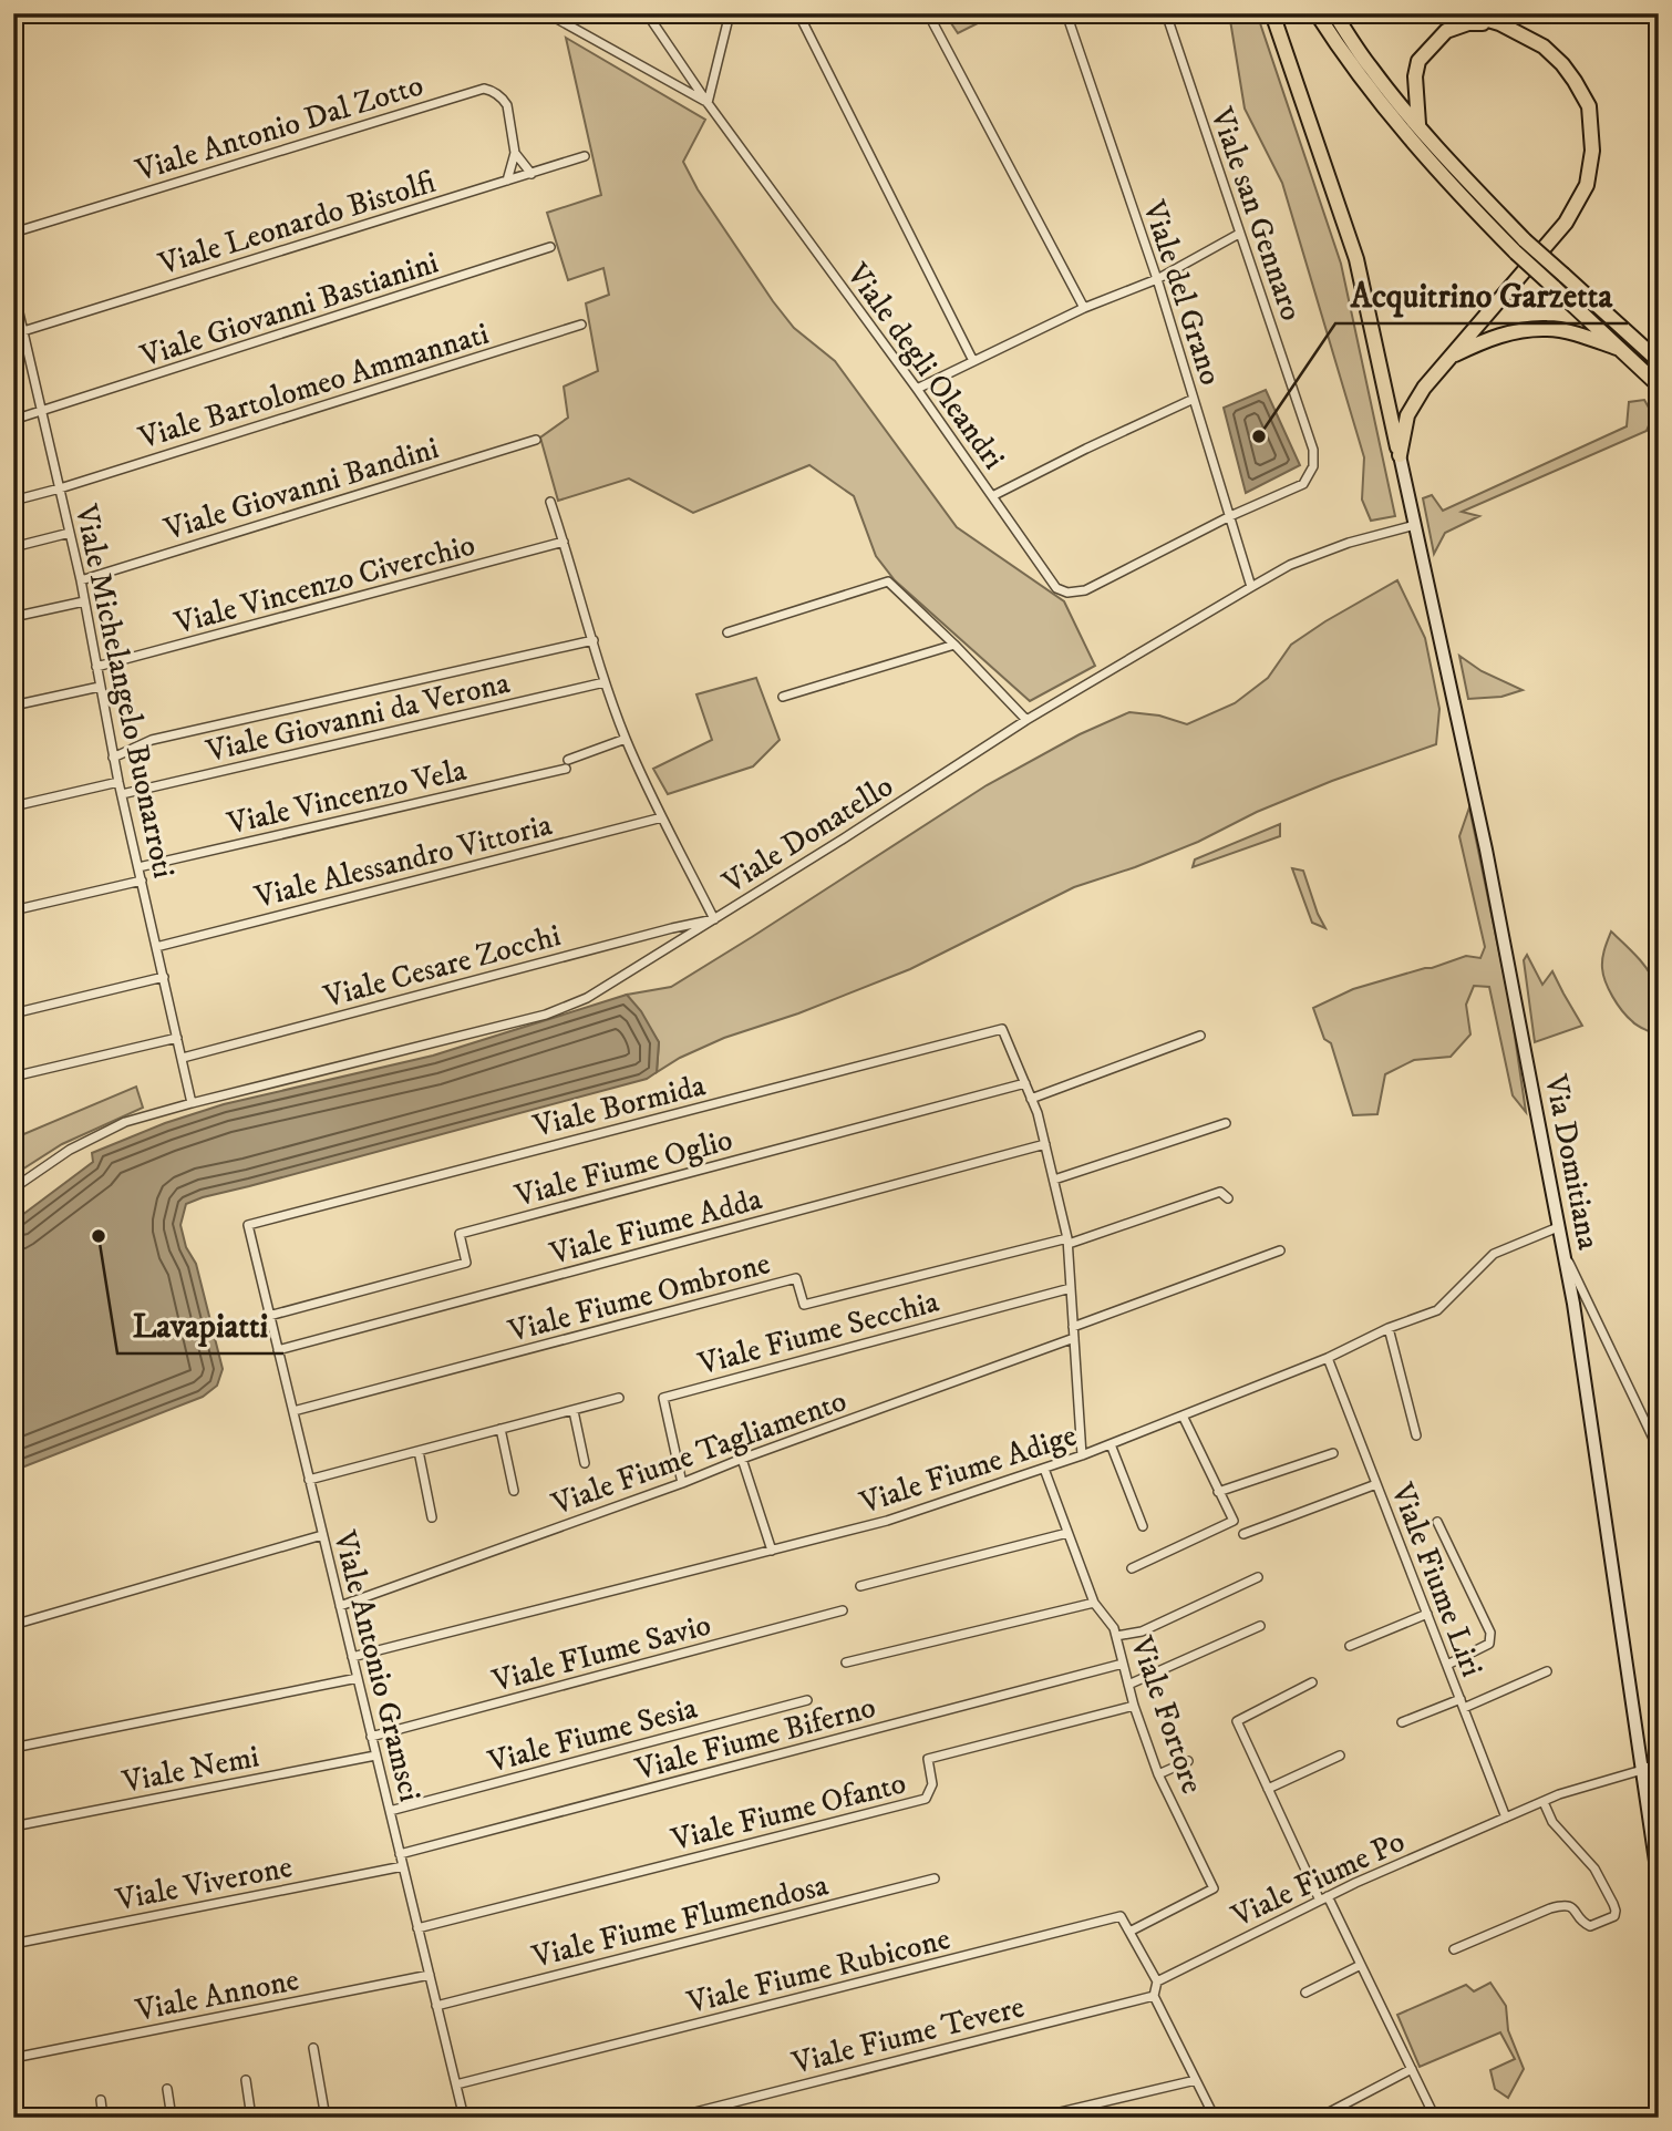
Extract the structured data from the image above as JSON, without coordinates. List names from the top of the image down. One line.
{"streets":{"street":["Viale Antonio Dal Zotto","Viale san Gennaro","Viale Leonardo Bistolfi","Viale del Grano","Viale Giovanni Bastianini","Viale degli Oleandri","Viale Bartolomeo Ammannati","Viale Giovanni Bandini","Viale Vincenzo Civerchio","Viale Michelangelo Buonarroti","Viale Giovanni da Verona","Viale Vincenzo Vela","Viale Donatello","Viale Alessandro Vittoria","Viale Cesare Zocchi","Viale Bormida","Via Domitiana","Viale Fiume Oglio","Viale Fiume Adda","Viale Fiume Ombrone","Viale Fiume Secchia","Viale Fiume Tagliamento","Viale Fiume Adige","Viale Fiume Liri","Viale FIume Savio","Viale Antonio Gramsci","Viale Fortore","Viale Fiume Sesia","Viale Fiume Biferno","Viale Nemi","Viale Fiume Ofanto","Viale Fiume Po","Viale Viverone","Viale Fiume Flumendosa","Viale Fiume Rubicone","Viale Annone","Viale Fiume Tevere"]},"crossings":[["Viale Antonio Dal Zotto","Viale Leonardo Bistolfi"],["Viale san Gennaro","Viale del Grano"],["Viale san Gennaro","Viale degli Oleandri"],["Viale Leonardo Bistolfi","Viale Michelangelo Buonarroti"],["Viale del Grano","Viale degli Oleandri"],["Viale del Grano","Viale Donatello"],["Viale Giovanni Bastianini","Viale Michelangelo Buonarroti"],["Viale Bartolomeo Ammannati","Viale Michelangelo Buonarroti"],["Viale Giovanni Bandini","Viale Michelangelo Buonarroti"],["Viale Vincenzo Civerchio","Viale Michelangelo Buonarroti"],["Viale Michelangelo Buonarroti","Viale Giovanni da Verona"],["Viale Michelangelo Buonarroti","Viale Vincenzo Vela"],["Viale Michelangelo Buonarroti","Viale Donatello"],["Viale Michelangelo Buonarroti","Viale Alessandro Vittoria"],["Viale Michelangelo Buonarroti","Viale Cesare Zocchi"],["Viale Donatello","Viale Cesare Zocchi"],["Viale Donatello","Via Domitiana"],["Viale Bormida","Viale Fiume Oglio"],["Viale Bormida","Viale Antonio Gramsci"],["Via Domitiana","Viale Fiume Adige"],["Via Domitiana","Viale Fiume Po"],["Viale Fiume Oglio","Viale Antonio Gramsci"],["Viale Fiume Adda","Viale Antonio Gramsci"],["Viale Fiume Ombrone","Viale Antonio Gramsci"],["Viale Fiume Secchia","Viale Fiume Tagliamento"],["Viale Fiume Tagliamento","Viale Antonio Gramsci"],["Viale Fiume Adige","Viale Fiume Liri"],["Viale Fiume Adige","Viale Antonio Gramsci"],["Viale Fiume Adige","Viale Fortore"],["Viale Fiume Liri","Viale Fiume Po"],["Viale FIume Savio","Viale Antonio Gramsci"],["Viale Antonio Gramsci","Viale Fiume Sesia"],["Viale Antonio Gramsci","Viale Fiume Biferno"],["Viale Antonio Gramsci","Viale Nemi"],["Viale Antonio Gramsci","Viale Fiume Ofanto"],["Viale Antonio Gramsci","Viale Viverone"],["Viale Antonio Gramsci","Viale Fiume Flumendosa"],["Viale Antonio Gramsci","Viale Fiume Rubicone"],["Viale Antonio Gramsci","Viale Annone"],["Viale Fortore","Viale Fiume Biferno"],["Viale Fortore","Viale Fiume Ofanto"],["Viale Fortore","Viale Fiume Rubicone"]],"places":["Acquitrino Garzetta","Lavapiatti"]}
